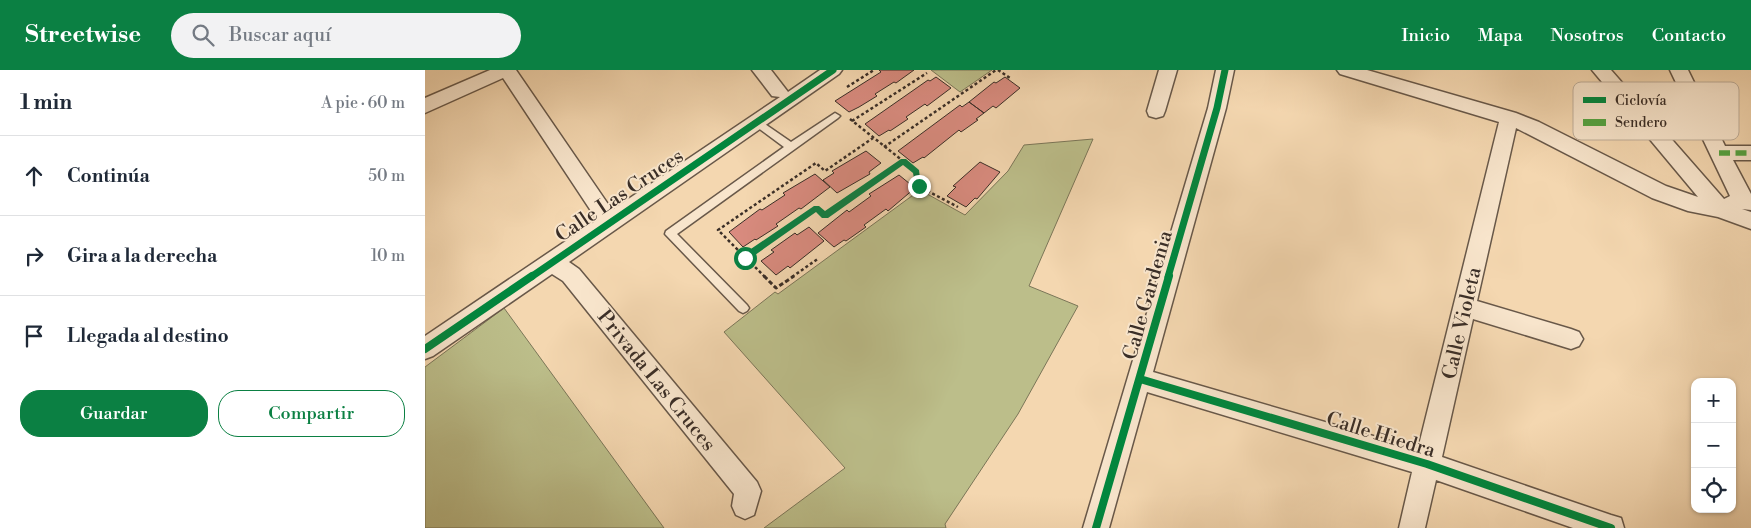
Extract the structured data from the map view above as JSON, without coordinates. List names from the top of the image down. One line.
{"streets":{"street":["Calle Las Cruces","Calle Gardenia","Calle Violeta","Privada Las Cruces","Calle Hiedra"]},"crossings":[["Calle Las Cruces","Privada Las Cruces"],["Calle Gardenia","Calle Hiedra"],["Calle Violeta","Calle Hiedra"]],"legend":["Ciclovía","Sendero"],"page":{"header":"Streetwise","search":"Buscar aquí","nav":["Inicio","Mapa","Nosotros","Contacto"],"heading":["1 min","A pie · 60 m"],"list":[["Continúa","50 m"],["Gira a la derecha","10 m"],"Llegada al destino"],"buttons":["Guardar","Compartir"],"map_buttons":["+","−"]}}
